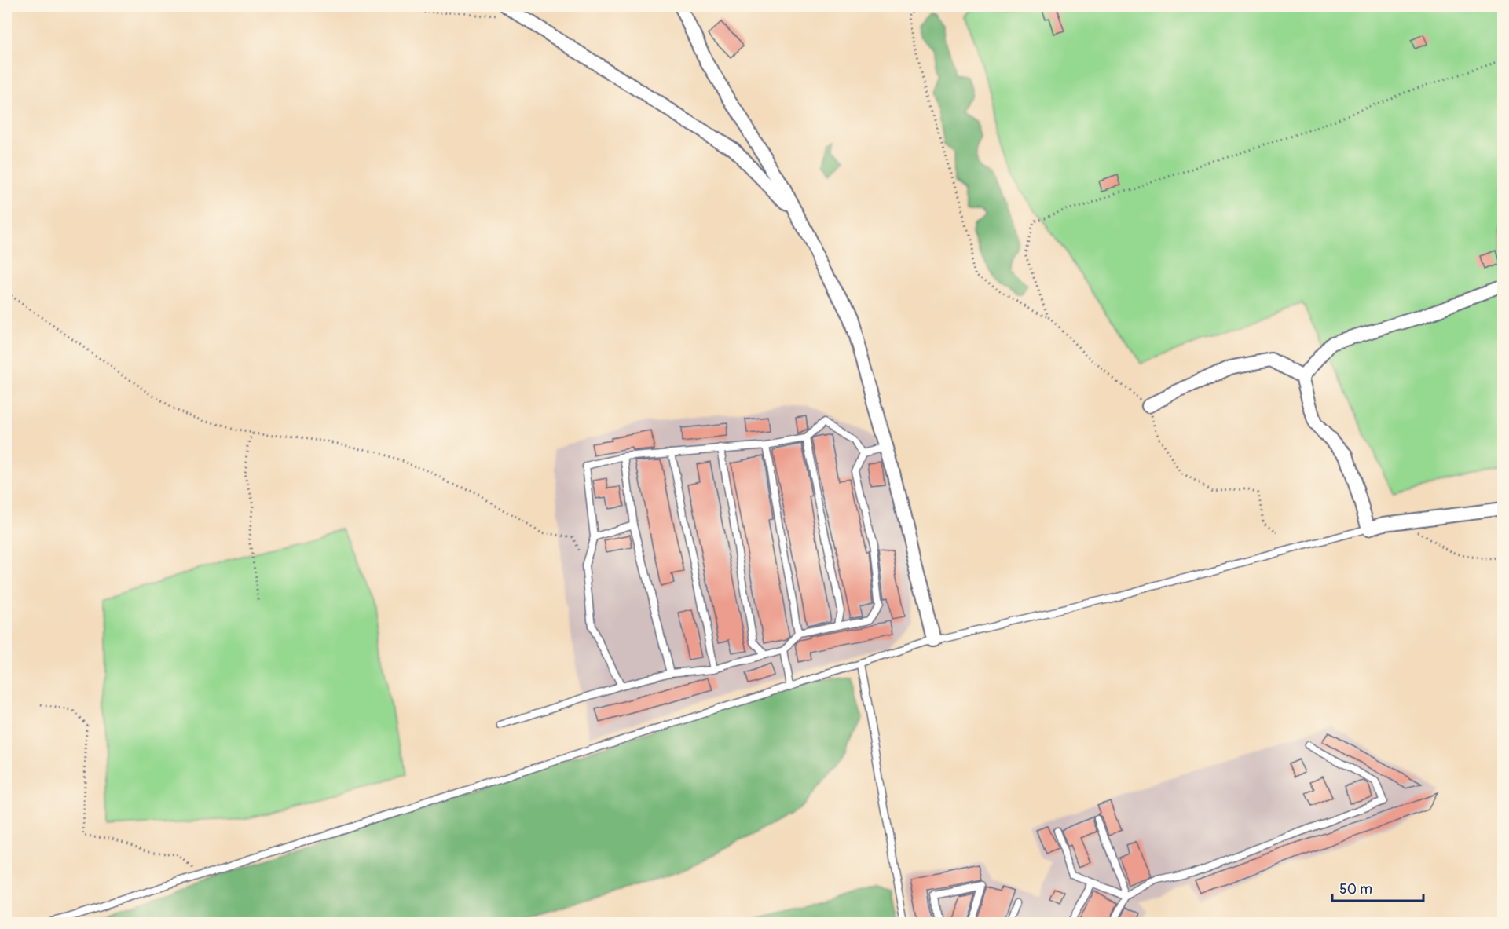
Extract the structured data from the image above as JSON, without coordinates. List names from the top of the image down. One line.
{"scale_bar":"50 m"}
